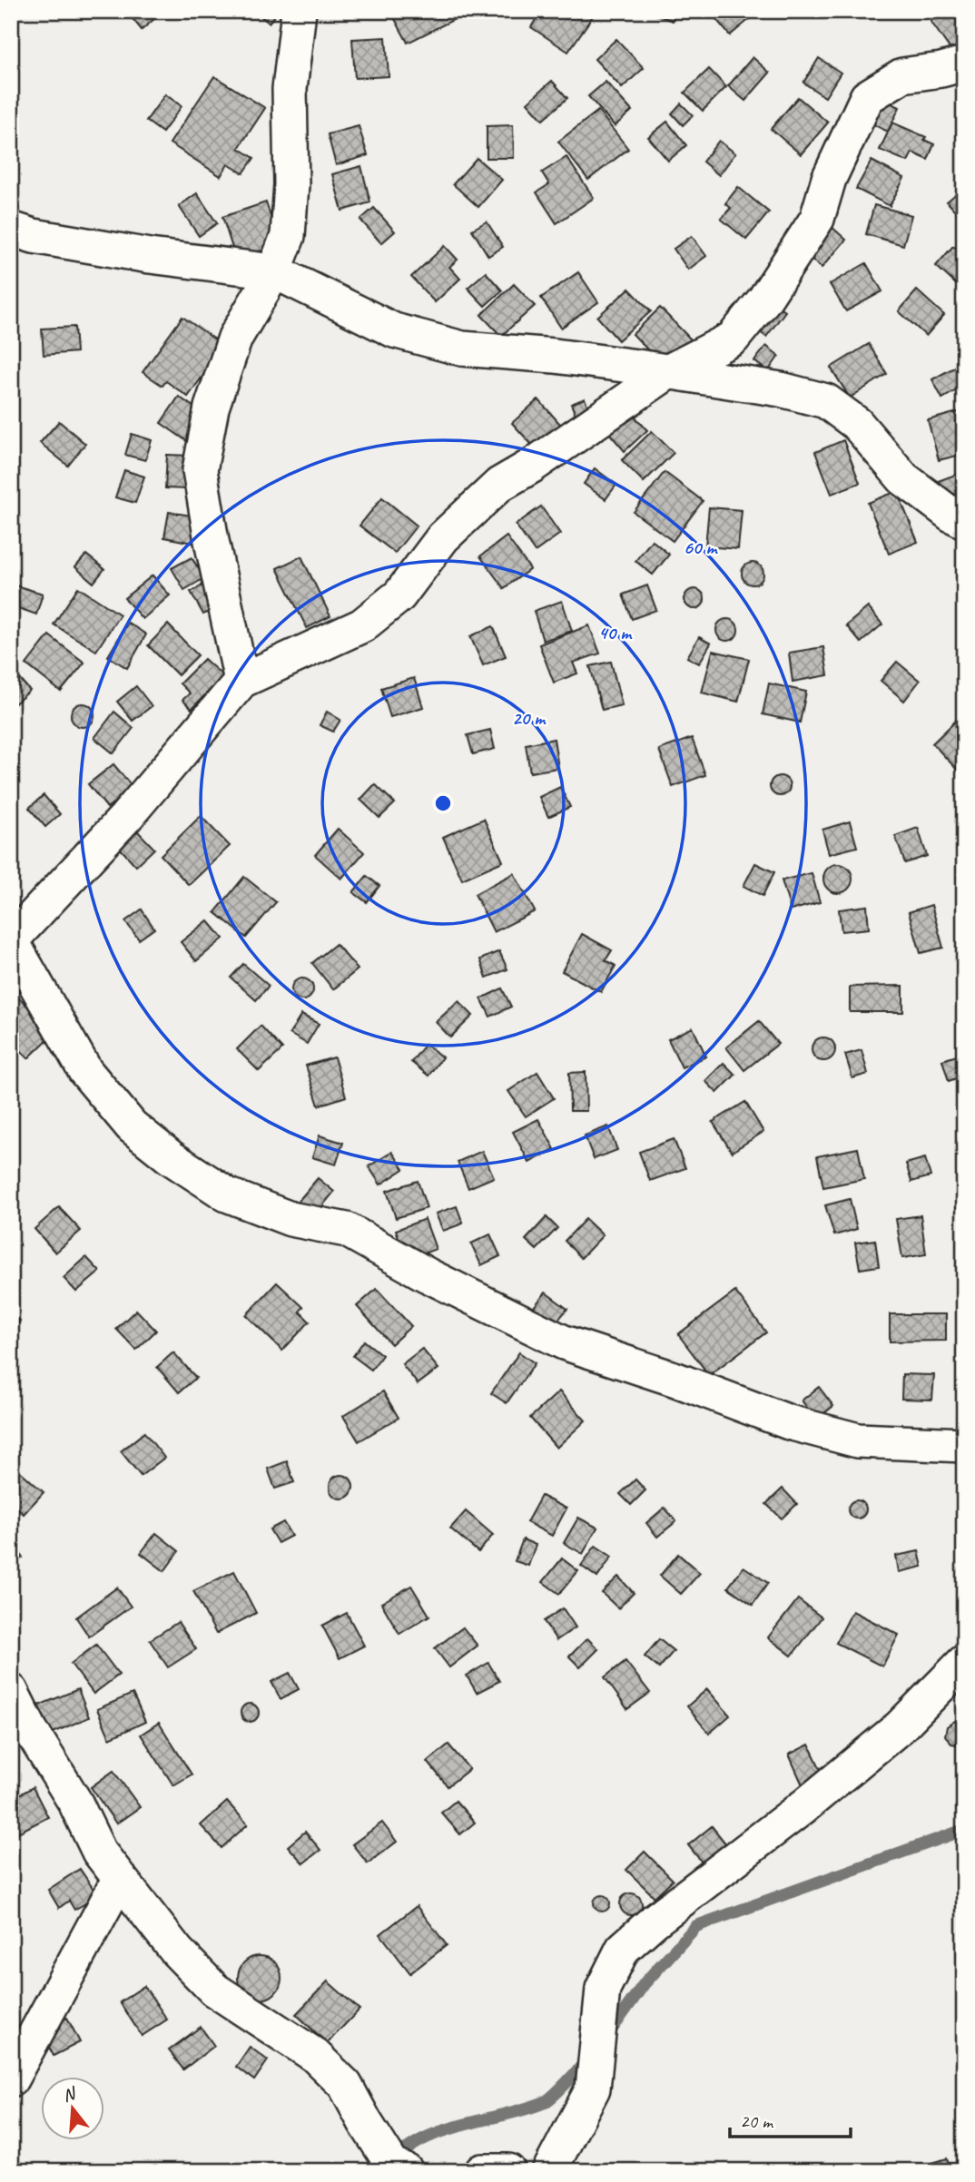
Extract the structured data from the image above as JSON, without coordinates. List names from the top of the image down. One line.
{"scale_bar":"20 m","north":"top","rings":["60 m","40 m","20 m"]}
